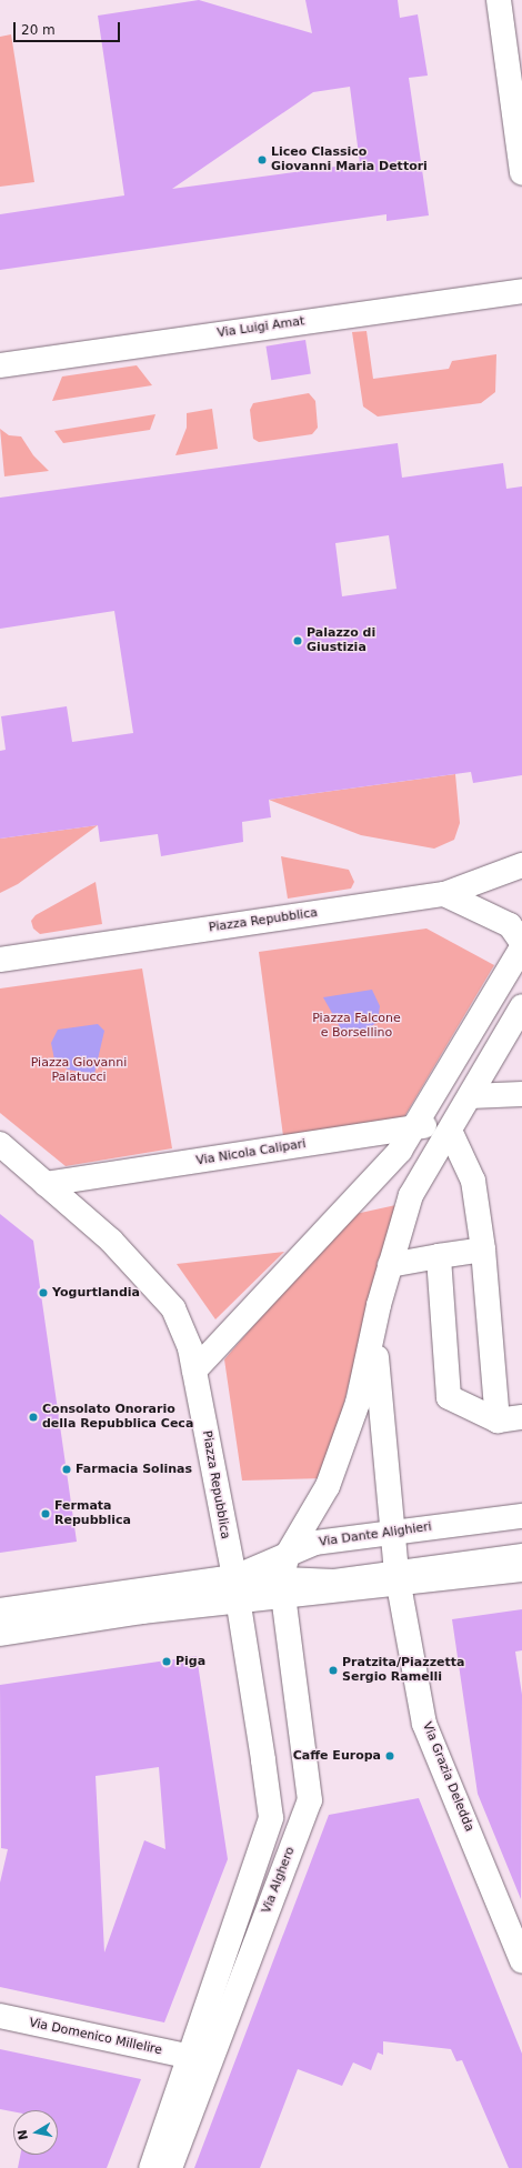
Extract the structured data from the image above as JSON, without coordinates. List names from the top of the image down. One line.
{"streets":{"street":["Via Luigi Amat","Piazza Repubblica","Via Nicola Calipari","Via Dante Alighieri","Via Grazia Deledda","Via Alghero","Via Domenico Millelire"]},"crossings":[["Piazza Repubblica","Via Nicola Calipari"],["Piazza Repubblica","Via Dante Alighieri"],["Piazza Repubblica","Via Alghero"],["Via Dante Alighieri","Via Grazia Deledda"],["Via Dante Alighieri","Via Alghero"],["Via Alghero","Via Domenico Millelire"]],"parks":["Piazza Falcone e Borsellino","Piazza Giovanni Palatucci"],"places":["Liceo Classico Giovanni Maria Dettori","Palazzo di Giustizia","Yogurtlandia","Consolato Onorario della Repubblica Ceca","Farmacia Solinas","Fermata Repubblica","Piga","Pratzita/Piazzetta Sergio Ramelli","Caffe Europa"],"scale_bar":"20 m","north":"left"}
